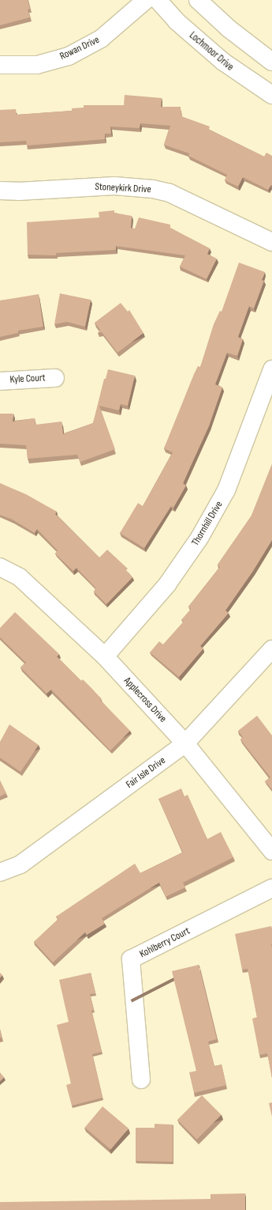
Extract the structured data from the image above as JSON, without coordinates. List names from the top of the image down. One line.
{"streets":{"street":["Rowan Drive","Lochmoor Drive","Stoneykirk Drive","Kyle Court","Thornhill Drive","Applecross Drive","Fair Isle Drive","Kohlberry Court"]},"crossings":[["Thornhill Drive","Applecross Drive"],["Applecross Drive","Fair Isle Drive"]]}
